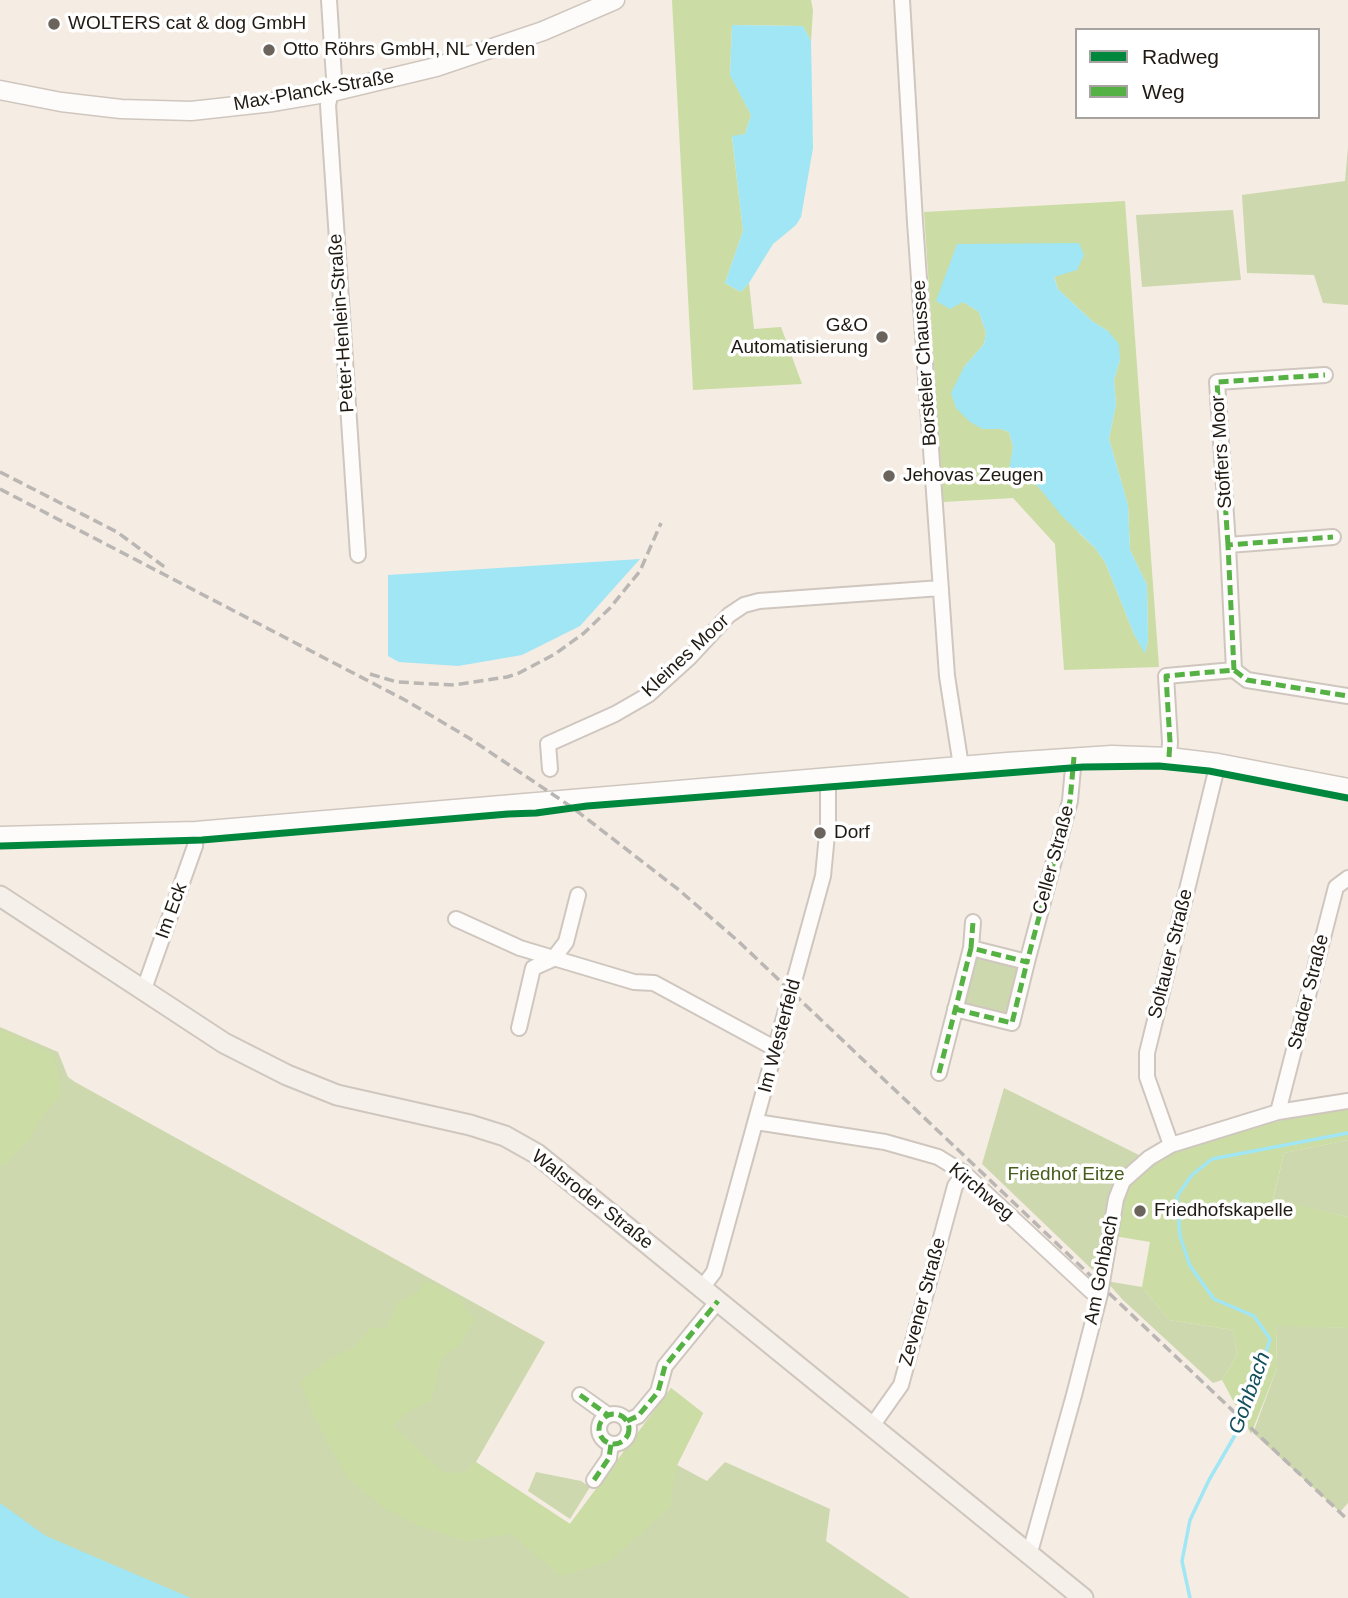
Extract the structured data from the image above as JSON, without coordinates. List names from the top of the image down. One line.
{"streets":{"main road":["Walsroder Straße"],"street":["Max-Planck-Straße","Peter-Henlein-Straße","Borsteler Chaussee","Stoffers Moor","Kleines Moor","Celler Straße","Im Eck","Soltauer Straße","Stader Straße","Im Westerfeld","Kirchweg","Am Gohbach","Zevener Straße"]},"crossings":[["Max-Planck-Straße","Peter-Henlein-Straße"],["Borsteler Chaussee","Kleines Moor"],["Im Eck","Walsroder Straße"],["Soltauer Straße","Am Gohbach"],["Stader Straße","Am Gohbach"],["Im Westerfeld","Kirchweg"],["Im Westerfeld","Walsroder Straße"],["Kirchweg","Am Gohbach"],["Kirchweg","Zevener Straße"],["Walsroder Straße","Am Gohbach"],["Walsroder Straße","Zevener Straße"]],"water":["Gohbach"],"parks":["Friedhof Eitze"],"places":["WOLTERS cat & dog GmbH","Otto Röhrs GmbH, NL Verden","G&O Automatisierung","Jehovas Zeugen","Dorf","Friedhofskapelle"],"legend":["Radweg","Weg"]}
